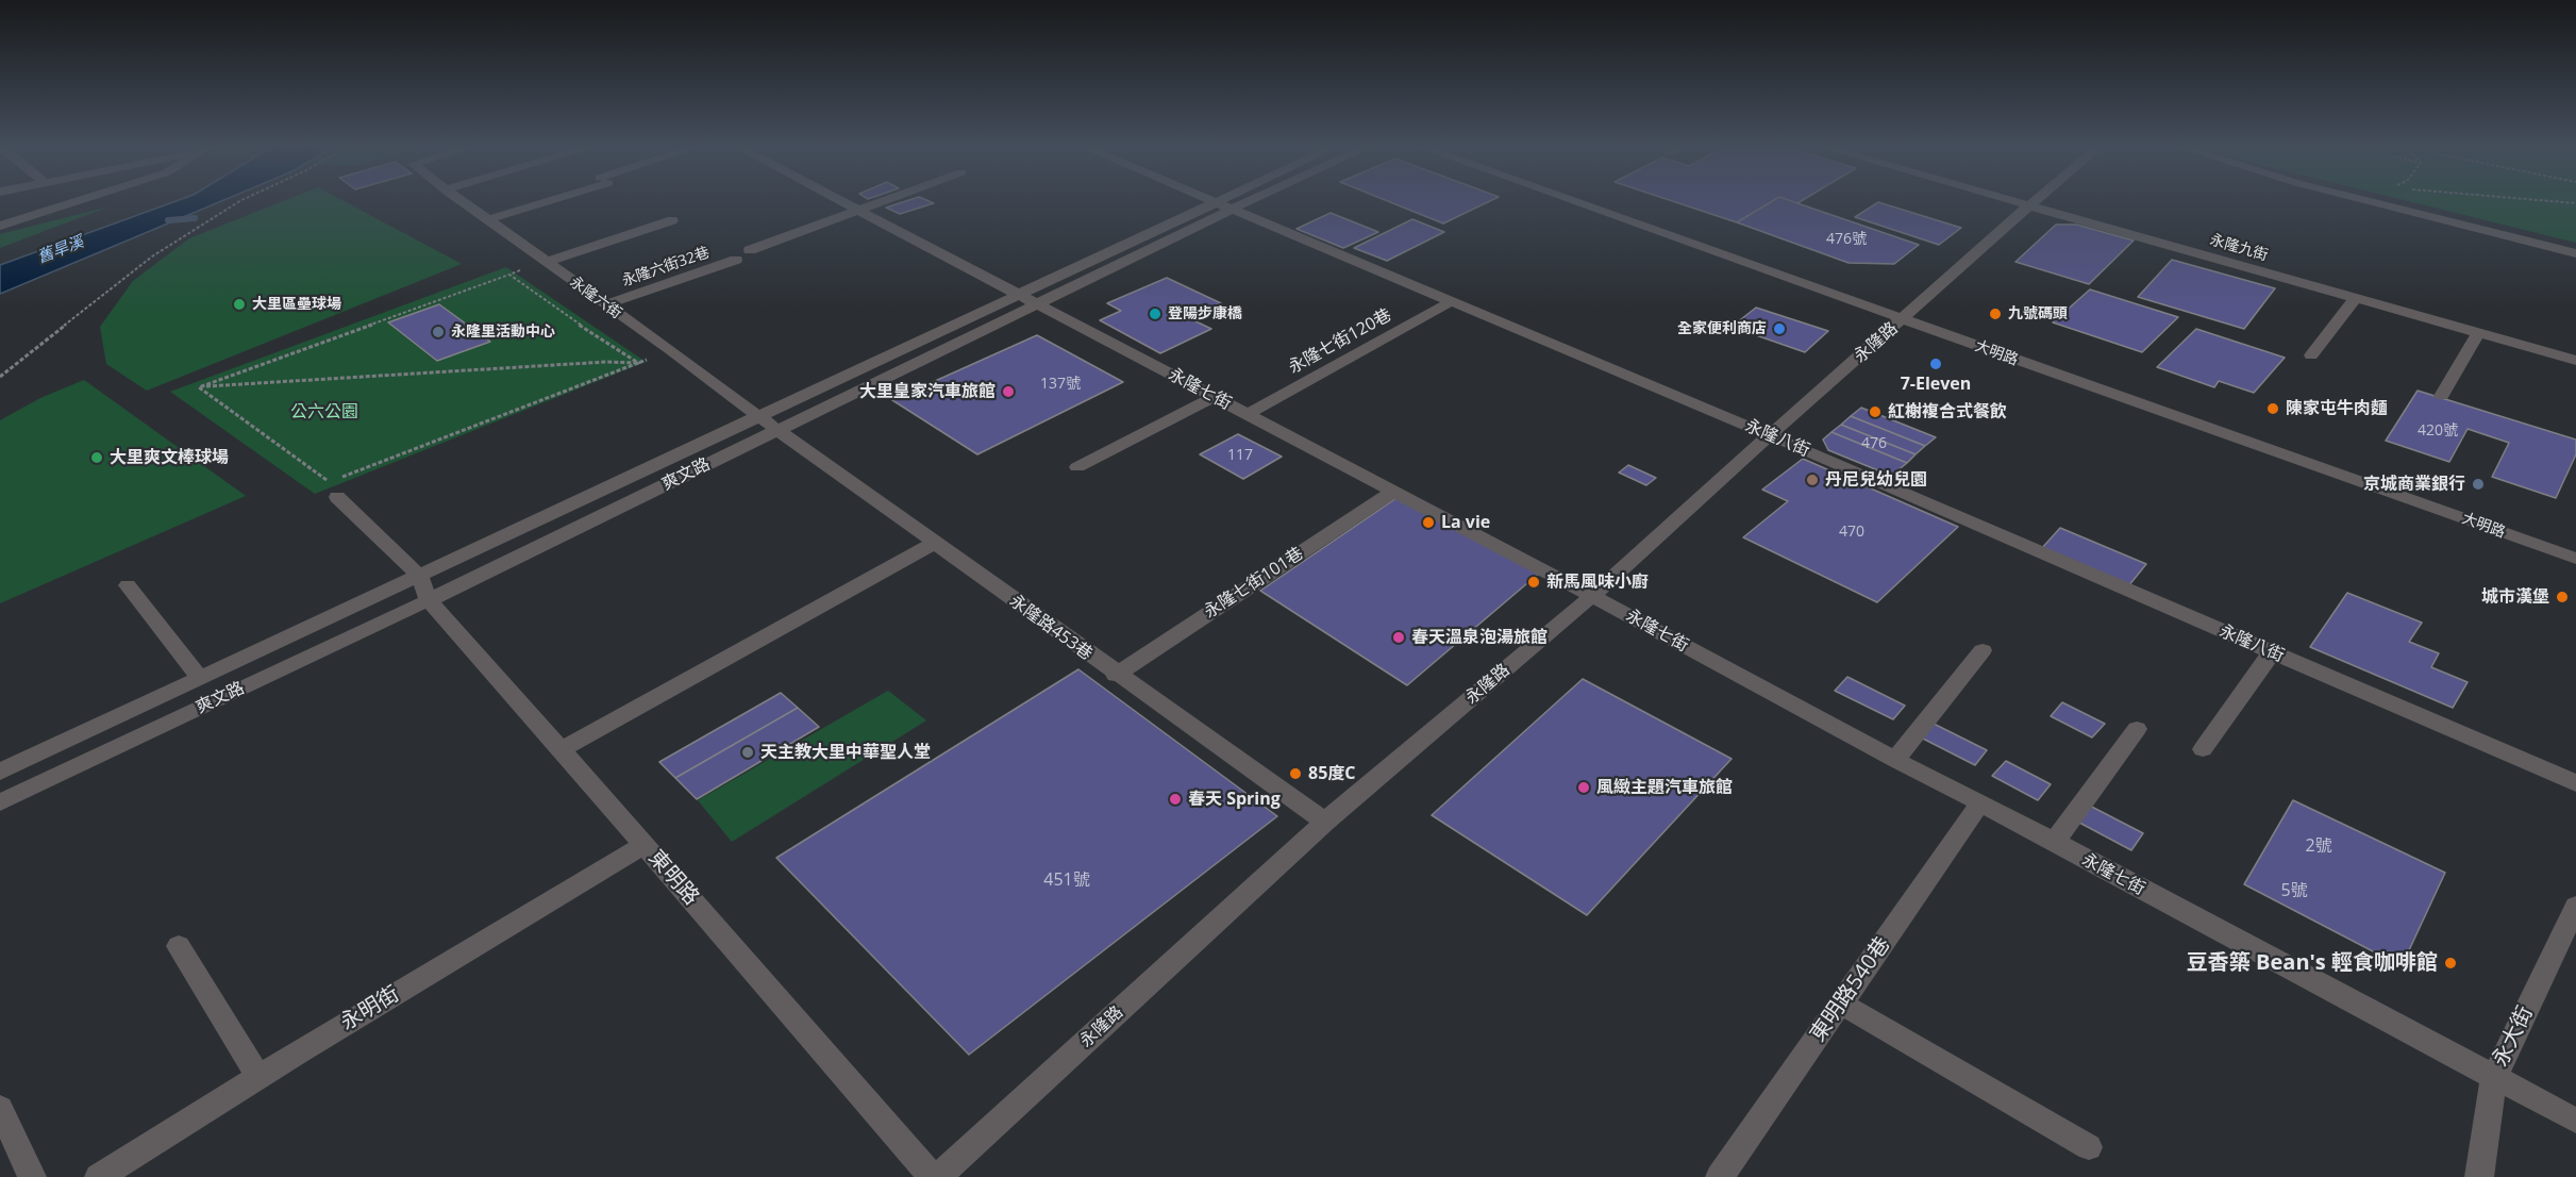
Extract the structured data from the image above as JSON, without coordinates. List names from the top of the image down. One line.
{"streets":{"street":["永隆九街","永隆六街32巷","永隆六街","永隆七街120巷","永隆路","大明路","永隆七街","永隆八街","爽文路","永隆七街101巷","永隆路453巷","東明路","東明路540巷","永明街","永大街"]},"crossings":[["永隆九街","永隆路"],["永隆六街32巷","永隆六街"],["永隆六街","爽文路"],["永隆六街","永隆路453巷"],["永隆七街120巷","永隆七街"],["永隆七街120巷","永隆八街"],["永隆路","大明路"],["永隆路","永隆七街"],["永隆路","永隆八街"],["永隆路","永隆路453巷"],["永隆七街","爽文路"],["永隆七街","永隆七街101巷"],["永隆七街","東明路540巷"],["永隆七街","永大街"],["永隆八街","爽文路"],["爽文路","永隆路453巷"],["爽文路","東明路"],["永隆七街101巷","永隆路453巷"],["東明路","永明街"]],"water":["舊旱溪"],"parks":["公六公園"],"places":["大里區壘球場","登陽步康橋","九號碼頭","全家便利商店","永隆里活動中心","7-Eleven","大里皇家汽車旅館","陳家屯牛肉麵","紅榭複合式餐飲","大里爽文棒球場","丹尼兒幼兒園","京城商業銀行","La vie","新馬風味小廚","城市漢堡","春天溫泉泡湯旅館","天主教大里中華聖人堂","85度C","風緻主題汽車旅館","春天 Spring","豆香築 Bean's 輕食咖啡館"],"house_numbers":["476號","137號","420號","476","117","470","2號","451號","5號"]}
